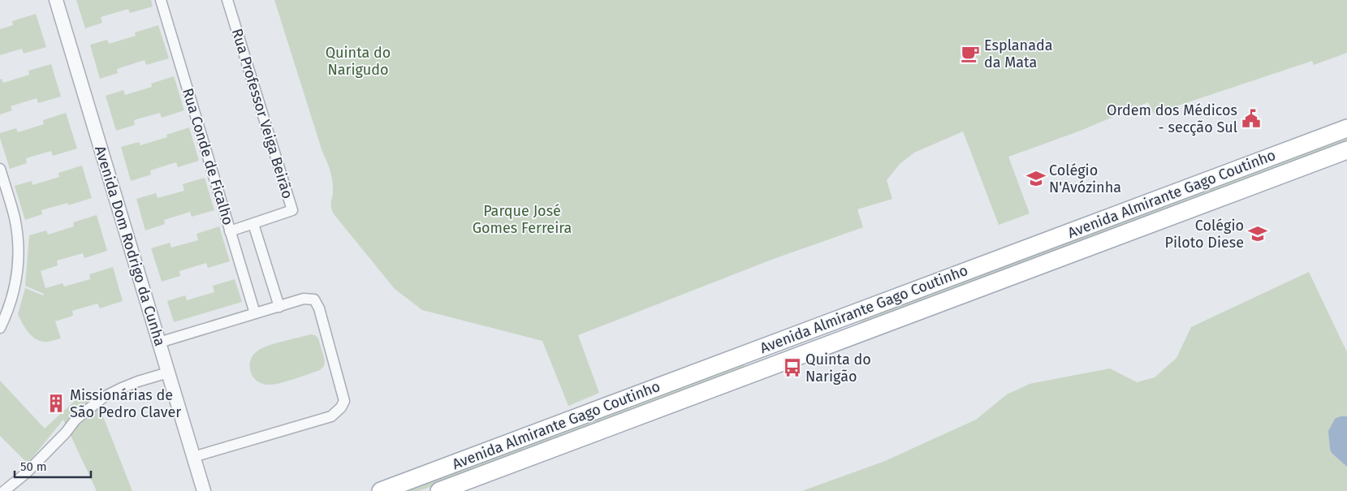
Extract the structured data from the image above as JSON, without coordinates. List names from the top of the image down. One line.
{"streets":{"main road":["Avenida Almirante Gago Coutinho"],"street":["Rua Professor Veiga Beirão","Rua Conde de Ficalho","Avenida Dom Rodrigo da Cunha"]},"crossings":[["Rua Professor Veiga Beirão","Rua Conde de Ficalho"]],"parks":["Quinta do Narigudo","Parque José Gomes Ferreira"],"places":{"cafe":["Esplanada da Mata"],"public building":["Ordem dos Médicos - secção Sul"],"school or university":["Colégio N'Avózinha","Colégio Piloto Diese"],"bus stop":["Quinta do Narigão"],"building":["Missionárias de São Pedro Claver"]},"scale_bar":"50 m"}
